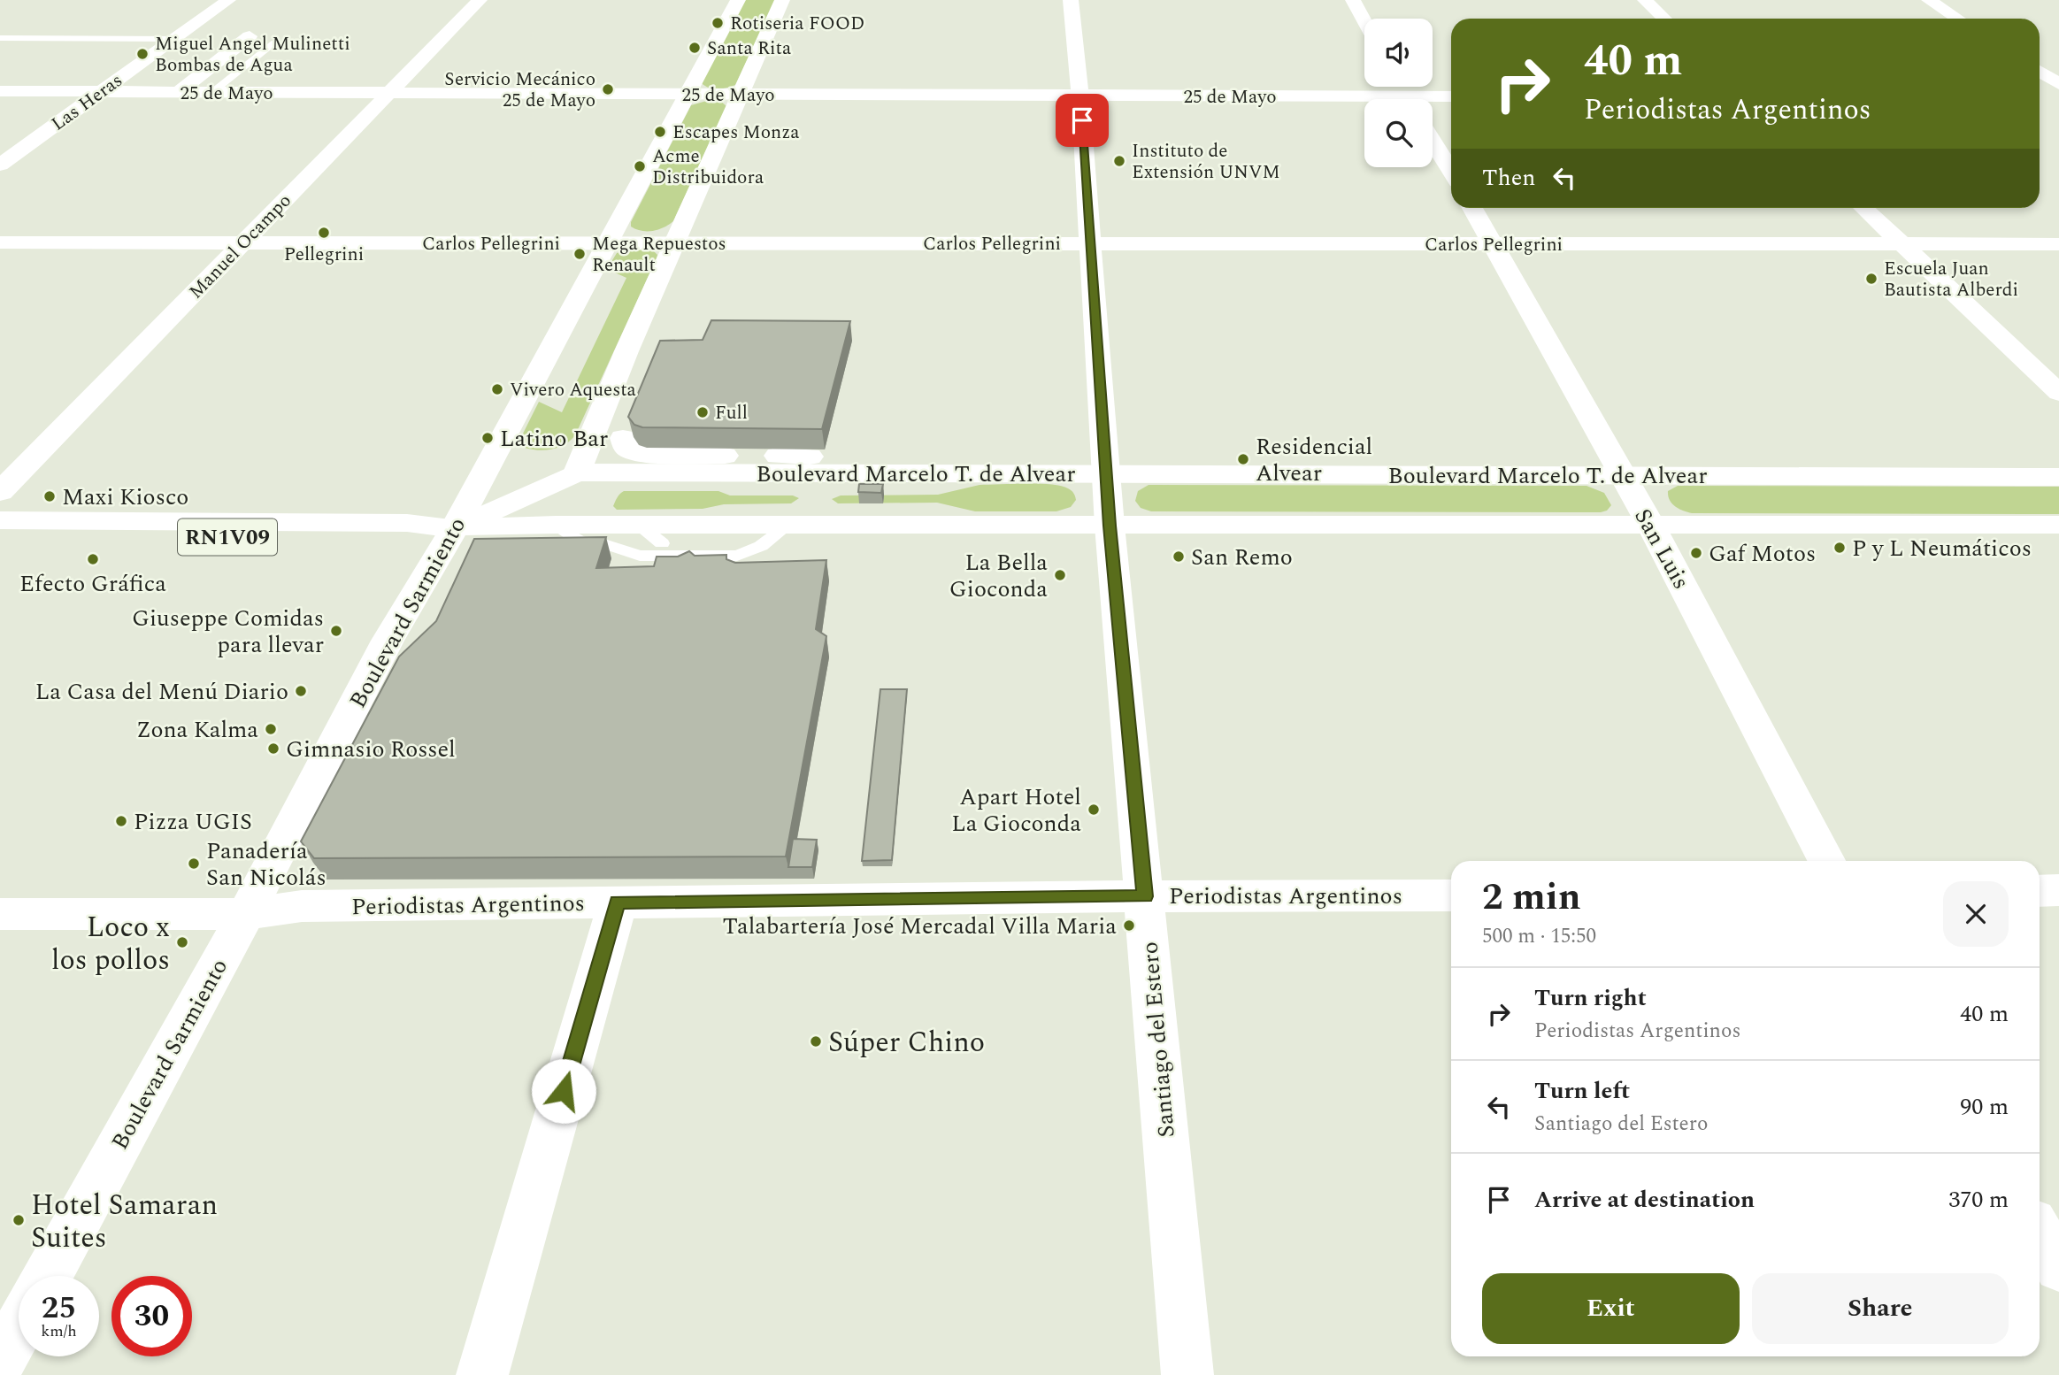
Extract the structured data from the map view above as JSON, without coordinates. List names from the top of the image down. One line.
{"streets":{"street":["25 de Mayo","Las Heras","Carlos Pellegrini","Manuel Ocampo","Boulevard Marcelo T. de Alvear","RN1V09","San Luis","Boulevard Sarmiento","Periodistas Argentinos","Santiago del Estero"]},"crossings":[["25 de Mayo","Las Heras"],["25 de Mayo","Manuel Ocampo"],["25 de Mayo","Boulevard Sarmiento"],["25 de Mayo","Santiago del Estero"],["Carlos Pellegrini","Manuel Ocampo"],["Carlos Pellegrini","San Luis"],["Carlos Pellegrini","Boulevard Sarmiento"],["Carlos Pellegrini","Santiago del Estero"],["Boulevard Marcelo T. de Alvear","San Luis"],["Boulevard Marcelo T. de Alvear","Boulevard Sarmiento"],["Boulevard Marcelo T. de Alvear","Santiago del Estero"],["Boulevard Sarmiento","Periodistas Argentinos"],["Periodistas Argentinos","Santiago del Estero"]],"places":["Rotiseria FOOD","Santa Rita","Miguel Angel Mulinetti Bombas de Agua","Servicio Mecánico 25 de Mayo","Escapes Monza","Instituto de Extensión UNVM","Acme Distribuidora","Pellegrini","Mega Repuestos Renault","Escuela Juan Bautista Alberdi","Vivero Aquesta","Full","Latino Bar","Residencial Alvear","Maxi Kiosco","P y L Neumáticos","Gaf Motos","San Remo","Efecto Gráfica","La Bella Gioconda","Giuseppe Comidas para llevar","La Casa del Menú Diario","Zona Kalma","Gimnasio Rossel","Apart Hotel La Gioconda","Pizza UGIS","Panadería San Nicolás","Talabartería José Mercadal Villa Maria","Loco x los pollos","Súper Chino","Hotel Samaran Suites"],"page":{"turn":["40 m","Periodistas Argentinos"],"then":"Then","heading":["2 min","500 m · 15:50"],"list":[{"name":"Turn right","note":"Periodistas Argentinos","value":"40 m"},{"name":"Turn left","note":"Santiago del Estero","value":"90 m"},{"name":"Arrive at destination","value":"370 m"}],"buttons":["Exit","Share"],"speed":"25 km/h","limit":"30"}}
